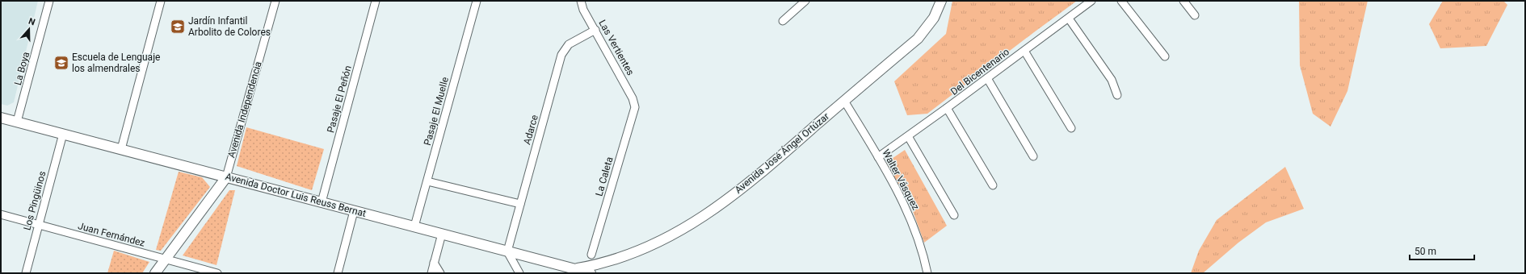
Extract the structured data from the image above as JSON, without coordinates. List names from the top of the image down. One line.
{"streets":{"street":["Las Vertientes","La Boya","Del Bicentenario","Pasaje El Peñón","Avenida Independencia","Pasaje El Muelle","Adarce","Avenida José Ángel Ortúzar","La Caleta","Walter Vásquez","Avenida Doctor Luis Reuss Bernat","Los Pingüinos","Juan Fernández"]},"crossings":[["Las Vertientes","Adarce"],["Las Vertientes","La Caleta"],["La Boya","Avenida Doctor Luis Reuss Bernat"],["Del Bicentenario","Walter Vásquez"],["Pasaje El Peñón","Avenida Doctor Luis Reuss Bernat"],["Avenida Independencia","Avenida Doctor Luis Reuss Bernat"],["Avenida Independencia","Juan Fernández"],["Pasaje El Muelle","Avenida Doctor Luis Reuss Bernat"],["Adarce","Avenida Doctor Luis Reuss Bernat"],["Avenida José Ángel Ortúzar","Walter Vásquez"],["Avenida José Ángel Ortúzar","Avenida Doctor Luis Reuss Bernat"],["Avenida Doctor Luis Reuss Bernat","Los Pingüinos"],["Los Pingüinos","Juan Fernández"]],"places":{"school or university":["Jardín Infantil Arbolito de Colores","Escuela de Lenguaje los almendrales"]},"scale_bar":"50 m","north":"top"}
